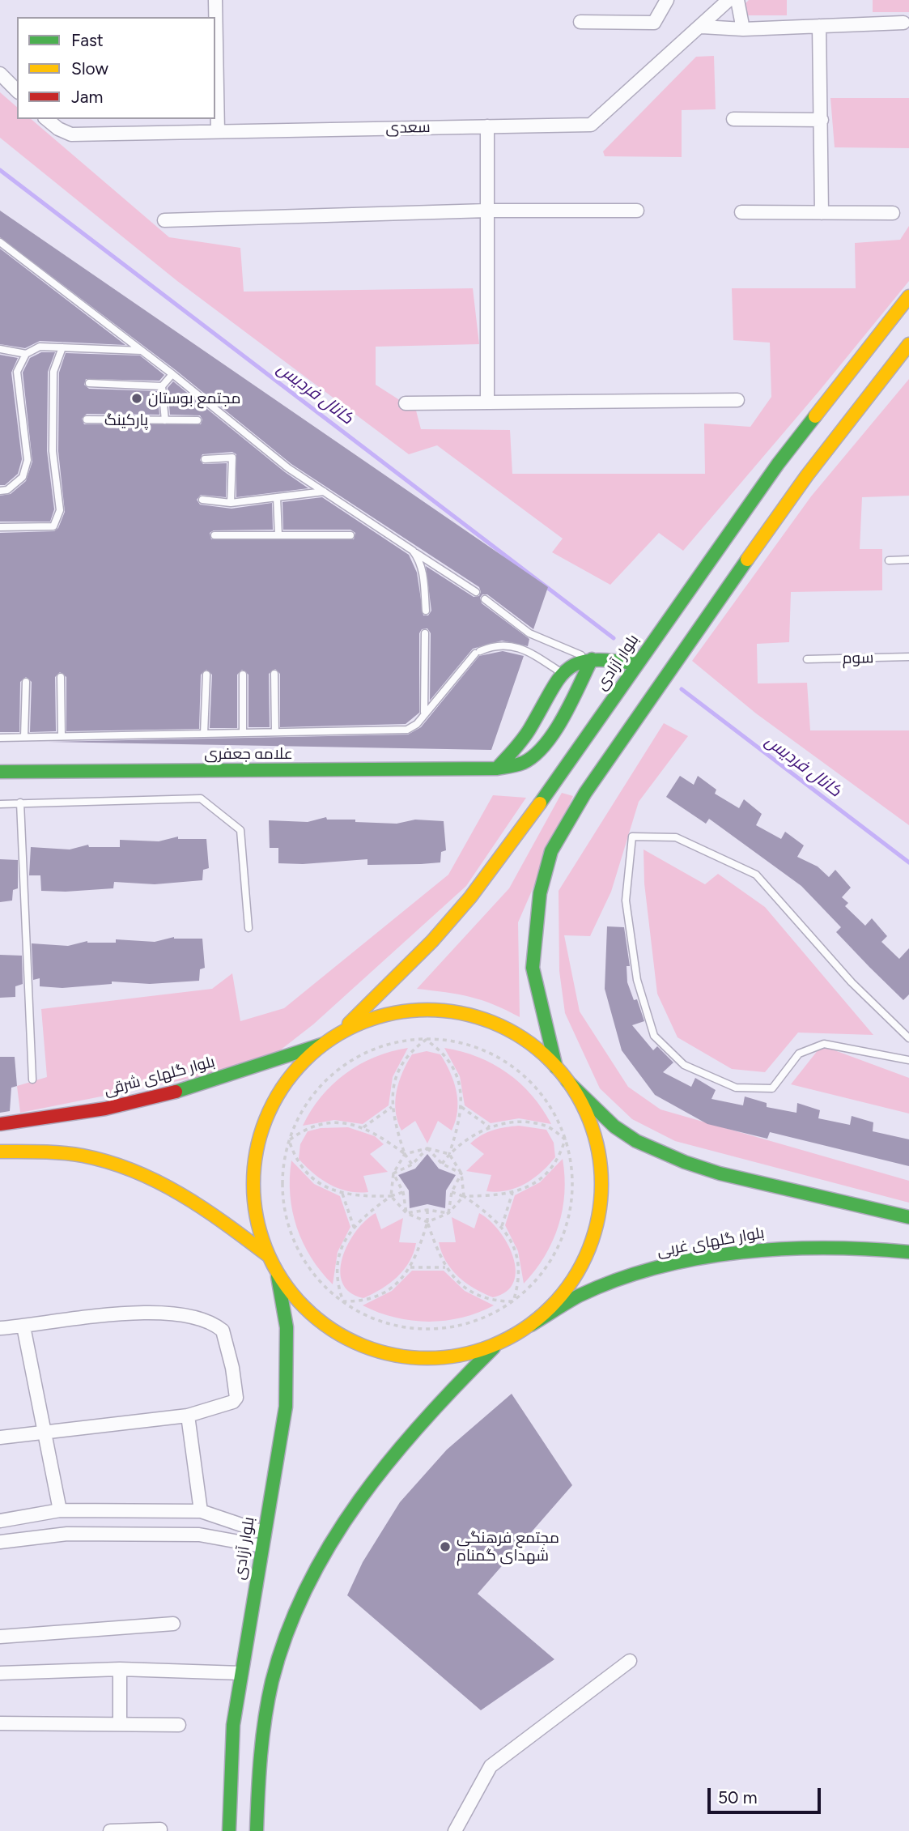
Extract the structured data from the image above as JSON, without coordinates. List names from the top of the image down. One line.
{"streets":{"main road":["بلوار آزادی","علامه جعفری","بلوار گلهای شرقی","بلوار گلهای غربی"],"street":["سعدی"],"lane":["پارکینگ","سوم"]},"water":["کانال فردیس"],"places":["مجتمع بوستان","مجتمع فرهنگی شهدای گمنام"],"legend":["Fast","Slow","Jam"],"scale_bar":"50 m"}
